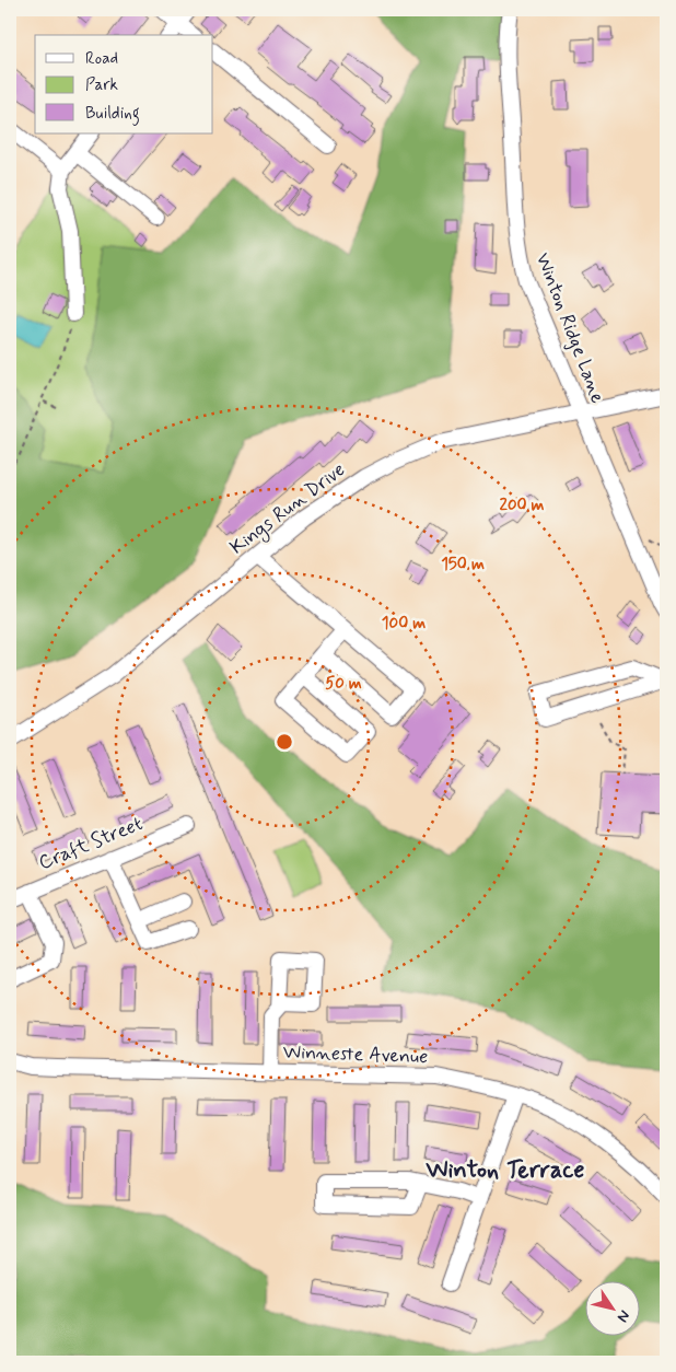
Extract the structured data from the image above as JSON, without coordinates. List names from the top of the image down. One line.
{"streets":{"street":["Winton Ridge Lane","Kings Run Drive","Craft Street","Winneste Avenue"]},"crossings":[["Winton Ridge Lane","Kings Run Drive"]],"districts":["Winton Terrace"],"legend":["Road","Park","Building"],"north":"bottom right","rings":["200 m","150 m","100 m","50 m"]}
